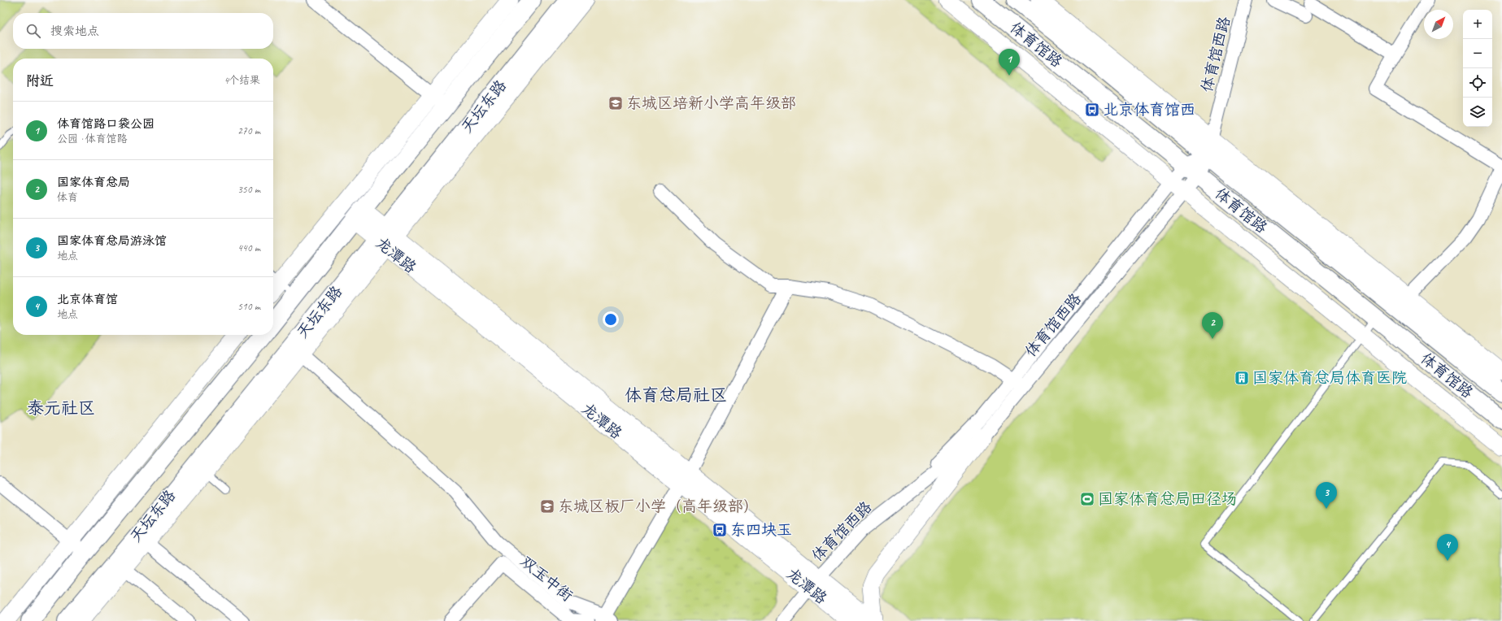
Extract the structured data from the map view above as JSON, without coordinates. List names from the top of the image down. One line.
{"streets":{"main road":["体育馆路","天坛东路"],"street":["体育馆西路","龙潭路","双玉中街"]},"crossings":[["体育馆路","体育馆西路"],["体育馆西路","龙潭路"],["天坛东路","龙潭路"]],"districts":["体育总局社区","泰元社区"],"places":{"school or university":["东城区培新小学高年级部","东城区板厂小学（高年级部）"],"bus stop":["北京体育馆西","东四块玉"],"building":["国家体育总局体育医院"],"sports":["国家体育总局田径场"]},"north":"top right","page":{"map_buttons":["+","−"],"search":"搜索地点","pins":["1","2","3","4"],"heading":["附近","4个结果"],"list":[{"mark":"1","name":"体育馆路口袋公园","note":"公园 · 体育馆路","value":"270 m"},{"mark":"2","name":"国家体育总局","note":"体育","value":"350 m"},{"mark":"3","name":"国家体育总局游泳馆","note":"地点","value":"440 m"},{"mark":"4","name":"北京体育馆","note":"地点","value":"510 m"}]}}
